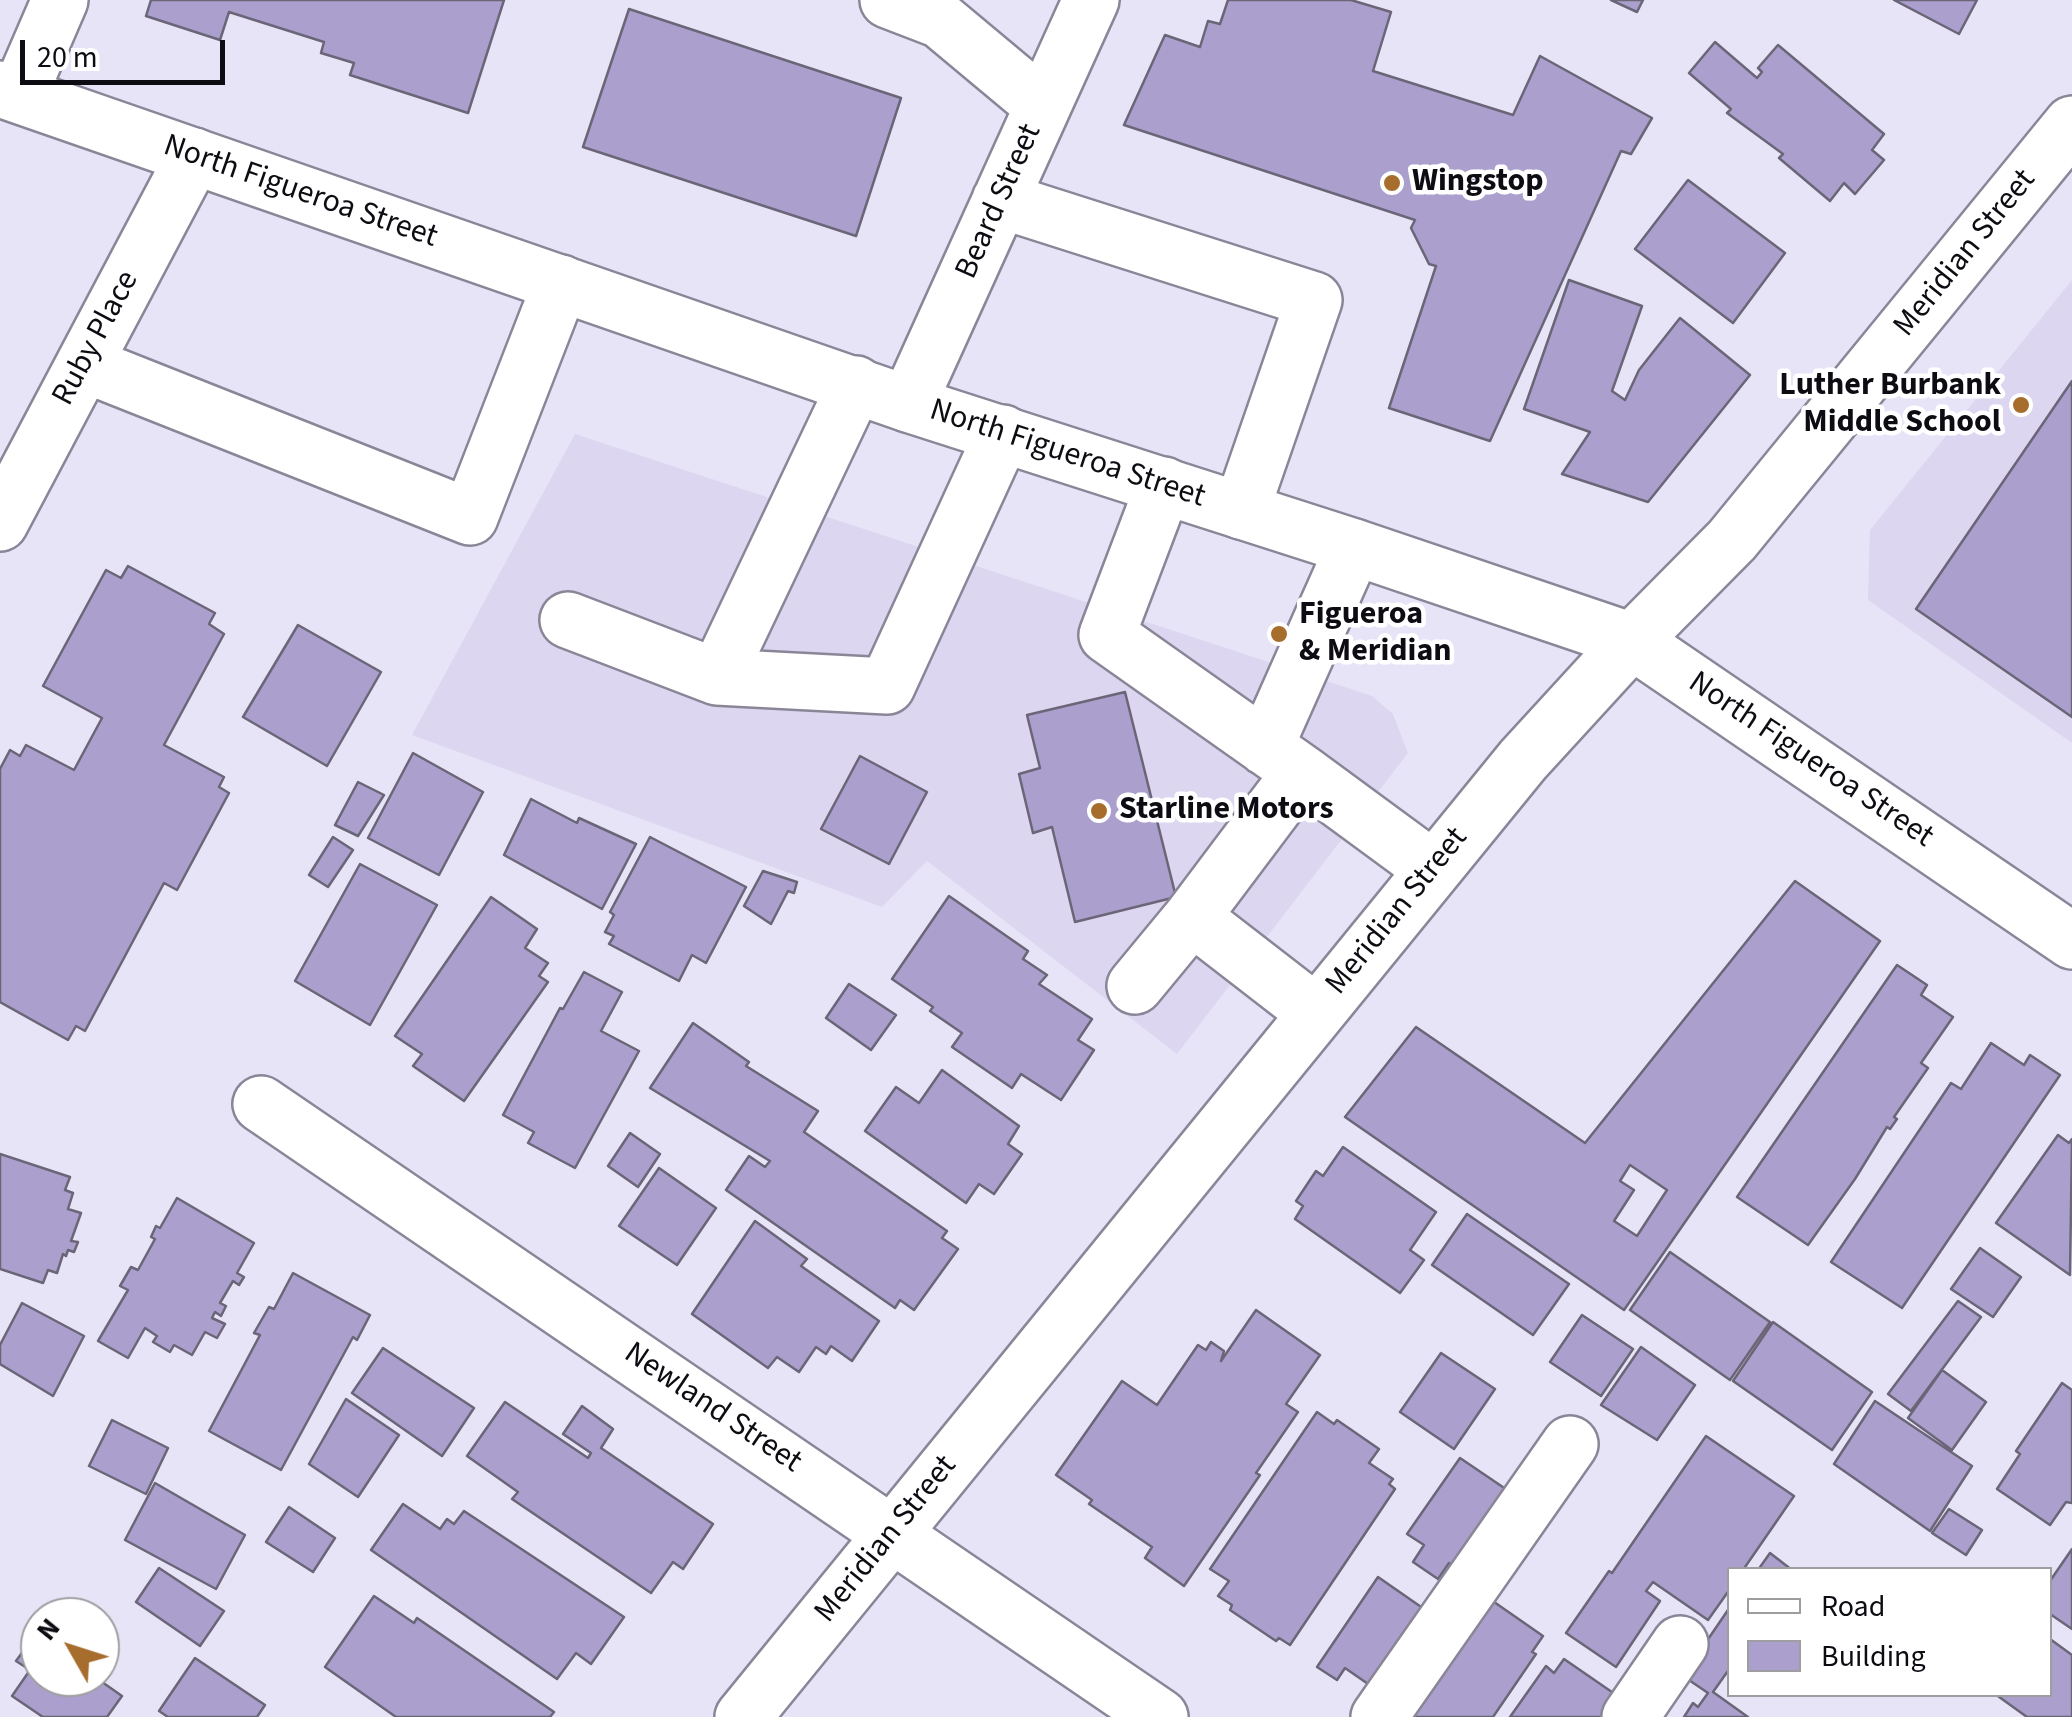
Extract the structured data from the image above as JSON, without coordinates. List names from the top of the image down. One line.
{"streets":{"street":["North Figueroa Street","Beard Street","Meridian Street","Ruby Place","Newland Street"]},"crossings":[["North Figueroa Street","Beard Street"],["North Figueroa Street","Meridian Street"],["North Figueroa Street","Ruby Place"],["Meridian Street","Newland Street"]],"places":["Wingstop","Luther Burbank Middle School","Figueroa & Meridian","Starline Motors"],"legend":["Road","Building"],"scale_bar":"20 m","north":"top left"}
